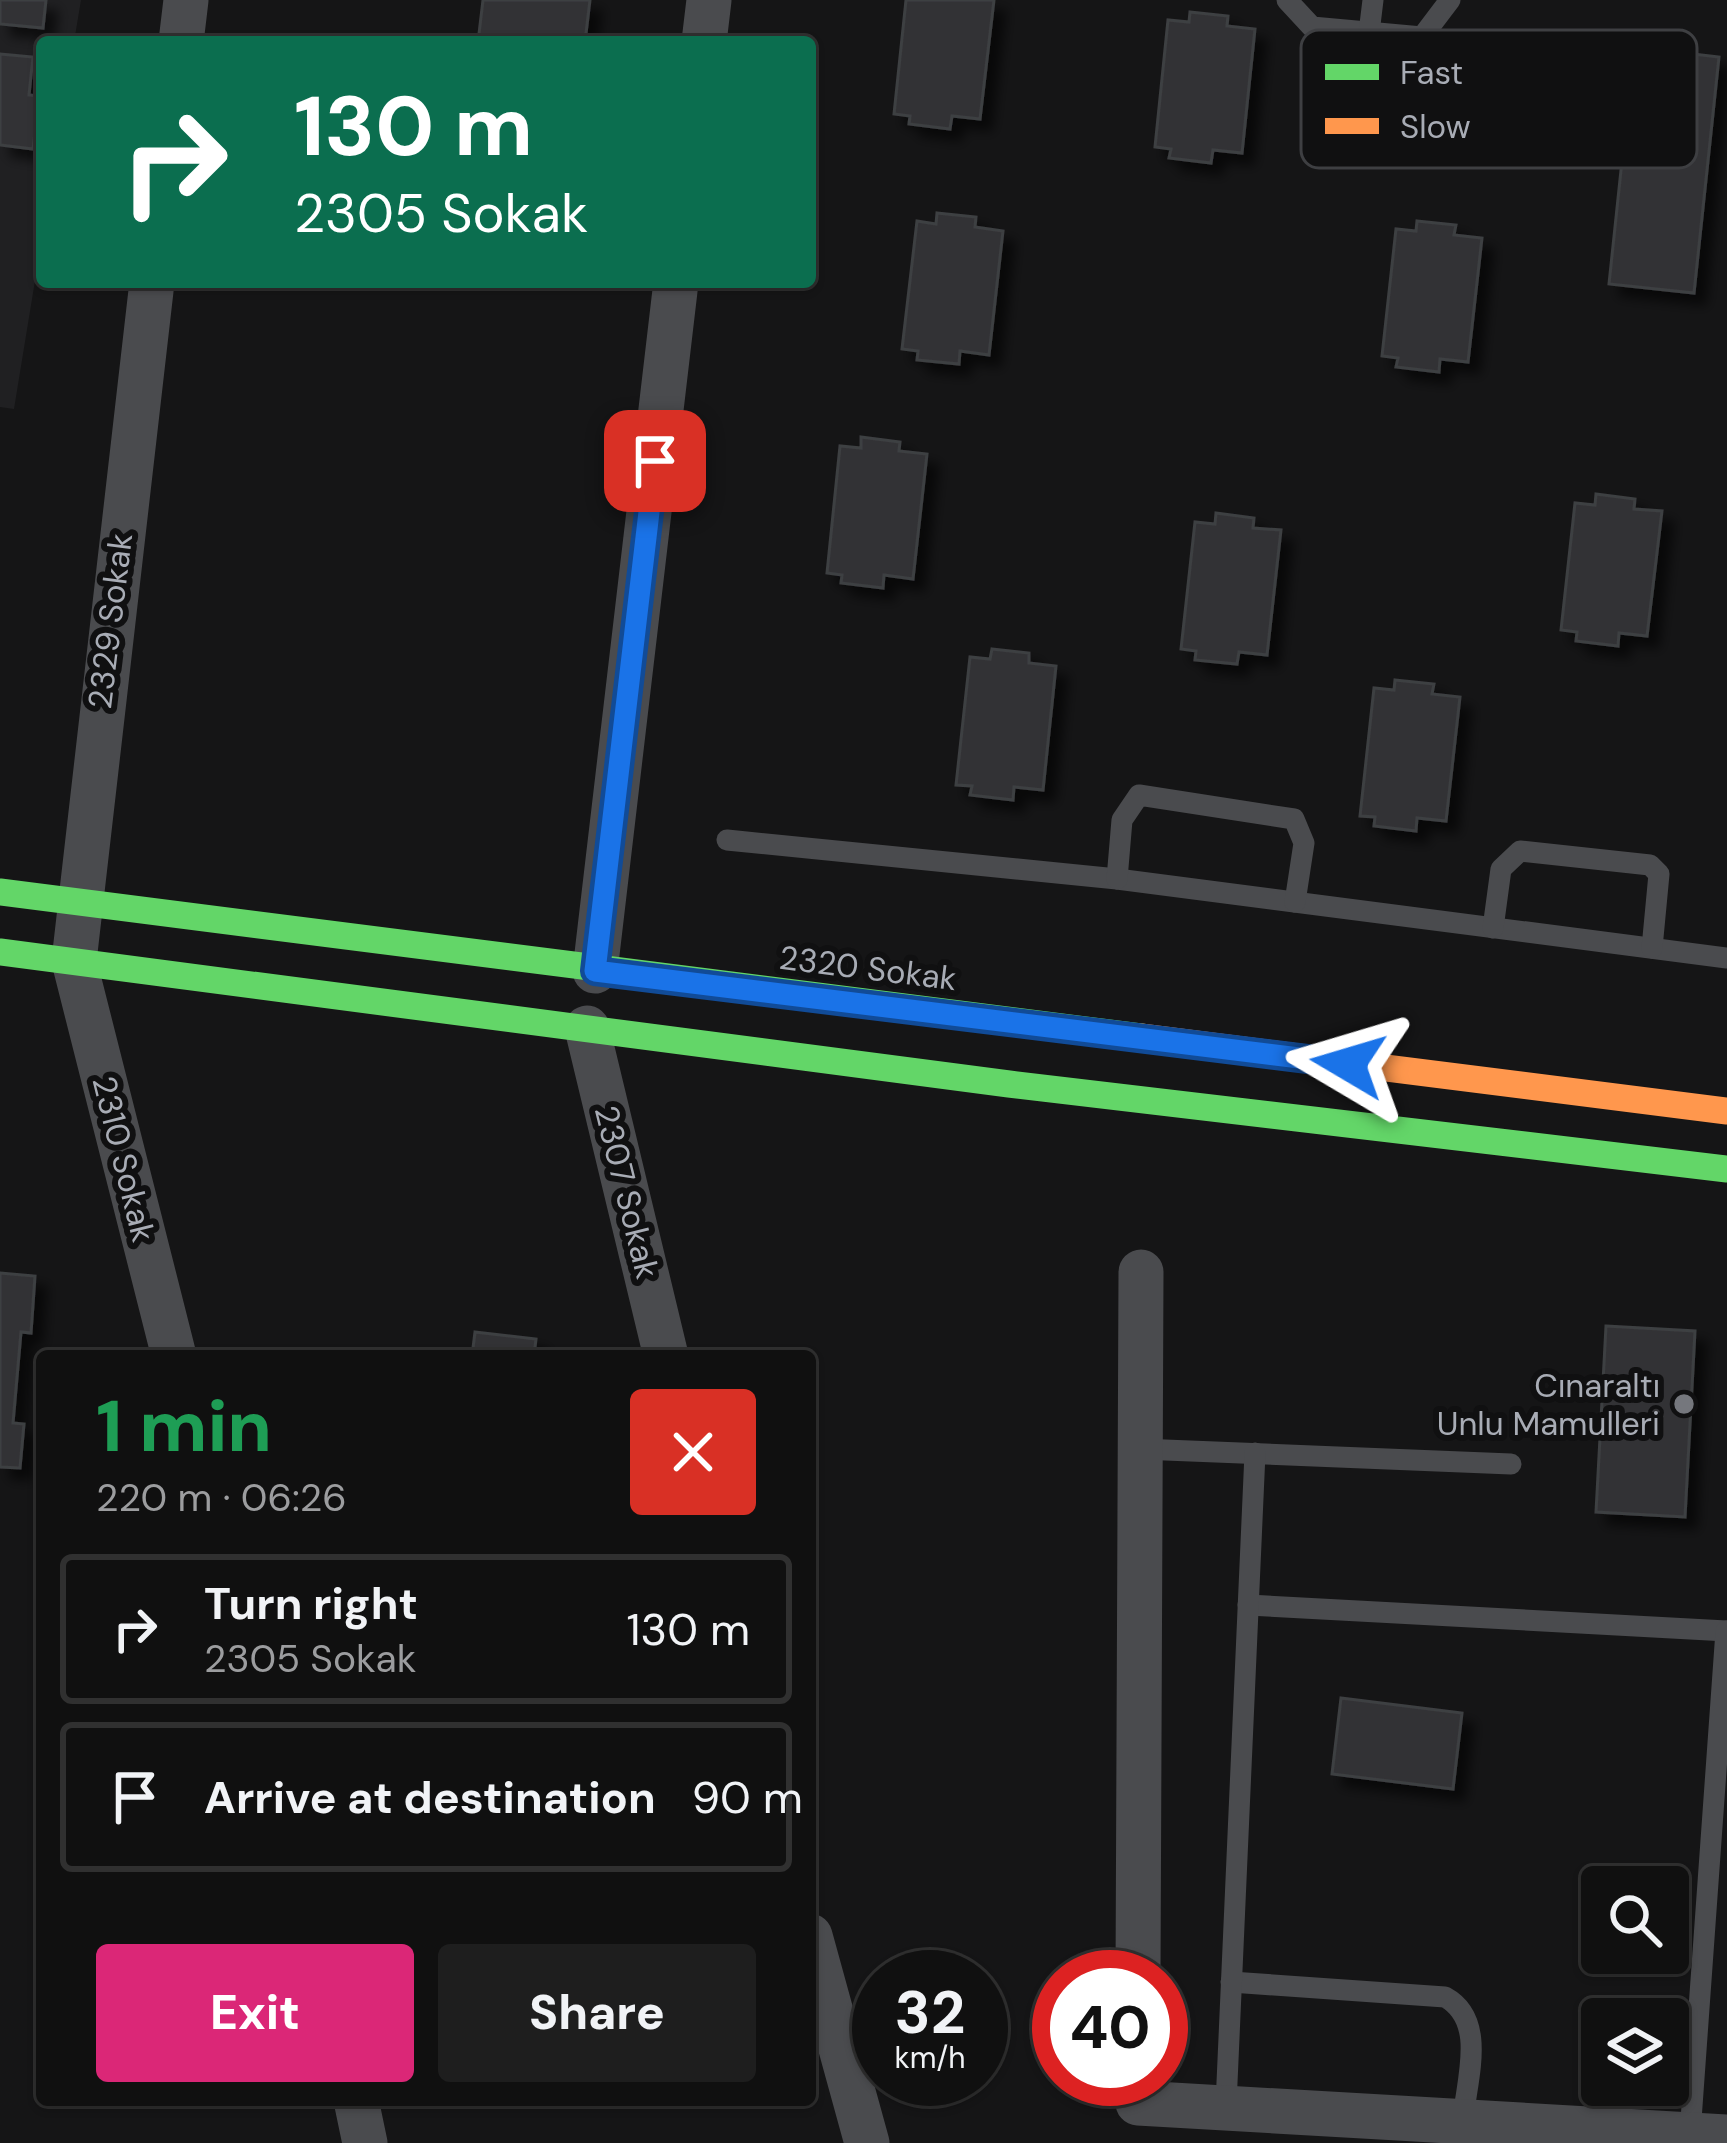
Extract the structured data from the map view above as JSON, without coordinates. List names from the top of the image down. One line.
{"streets":{"street":["2329 Sokak","2320 Sokak","2310 Sokak","2307 Sokak"]},"crossings":[["2329 Sokak","2320 Sokak"],["2329 Sokak","2310 Sokak"]],"places":["Cınaraltı Unlu Mamulleri"],"legend":["Fast","Slow"],"page":{"turn":["130 m","2305 Sokak"],"heading":["1 min","220 m · 06:26"],"list":[{"name":"Turn right","note":"2305 Sokak","value":"130 m"},{"name":"Arrive at destination","value":"90 m"}],"buttons":["Exit","Share"],"speed":"32 km/h","limit":"40"}}
